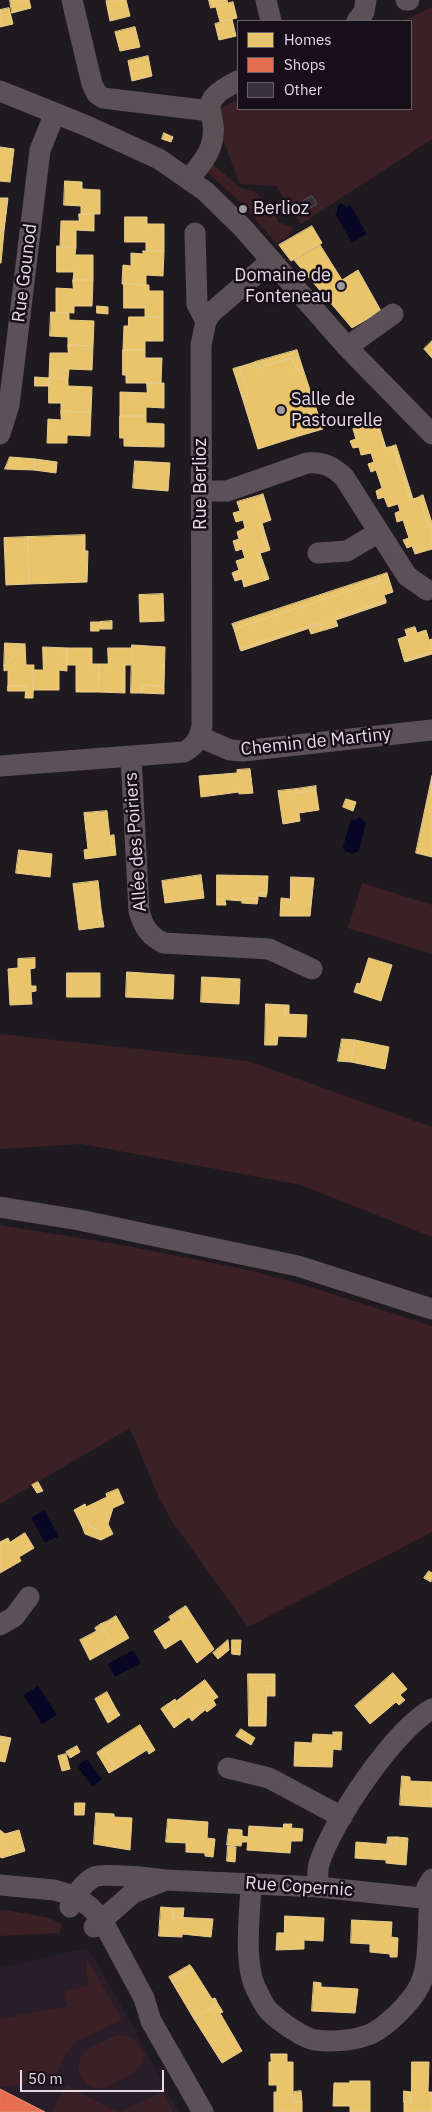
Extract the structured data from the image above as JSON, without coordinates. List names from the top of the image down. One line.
{"streets":{"street":["Rue Gounod","Rue Berlioz","Chemin de Martiny","Allée des Poiriers","Rue Copernic"]},"crossings":[["Rue Berlioz","Chemin de Martiny"]],"places":["Berlioz","Domaine de Fonteneau","Salle de Pastourelle"],"legend":["Homes","Shops","Other"],"scale_bar":"50 m"}
